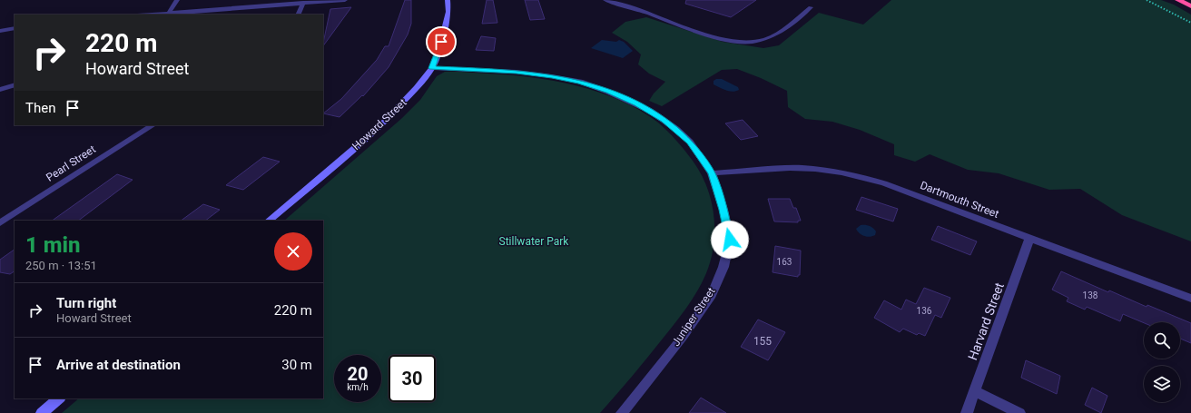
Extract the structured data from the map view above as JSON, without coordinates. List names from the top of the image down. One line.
{"streets":{"street":["Howard Street","Pearl Street","Dartmouth Street","Juniper Street","Harvard Street"]},"crossings":[["Howard Street","Juniper Street"],["Dartmouth Street","Juniper Street"],["Dartmouth Street","Harvard Street"]],"parks":["Stillwater Park"],"house_numbers":["163","138","136","155"],"page":{"turn":["220 m","Howard Street"],"then":"Then","heading":["1 min","250 m · 13:51"],"list":[{"name":"Turn right","note":"Howard Street","value":"220 m"},{"name":"Arrive at destination","value":"30 m"}],"speed":"20 km/h","limit":"30"}}
